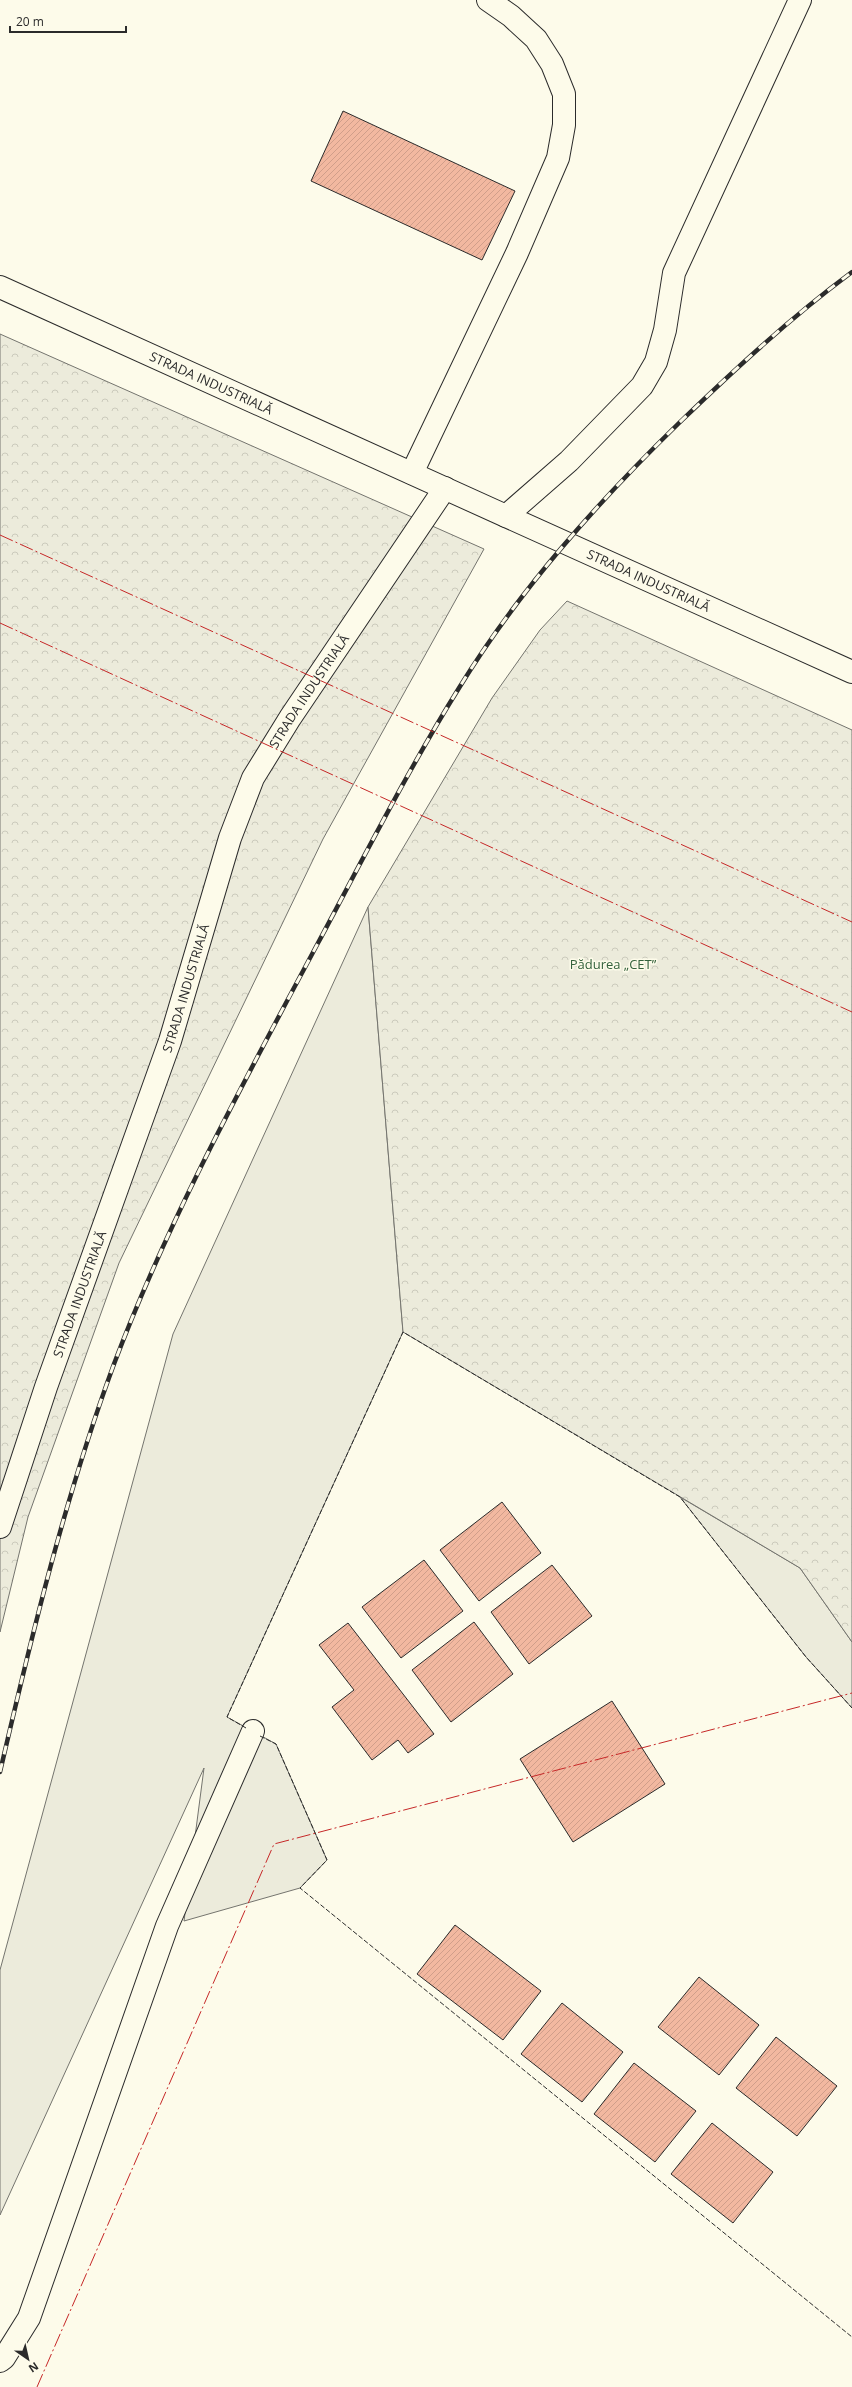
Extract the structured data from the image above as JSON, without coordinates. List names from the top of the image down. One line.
{"streets":{"main road":["STRADA INDUSTRIALĂ"]},"parks":["Pădurea „CET”"],"scale_bar":"20 m","north":"bottom right"}
